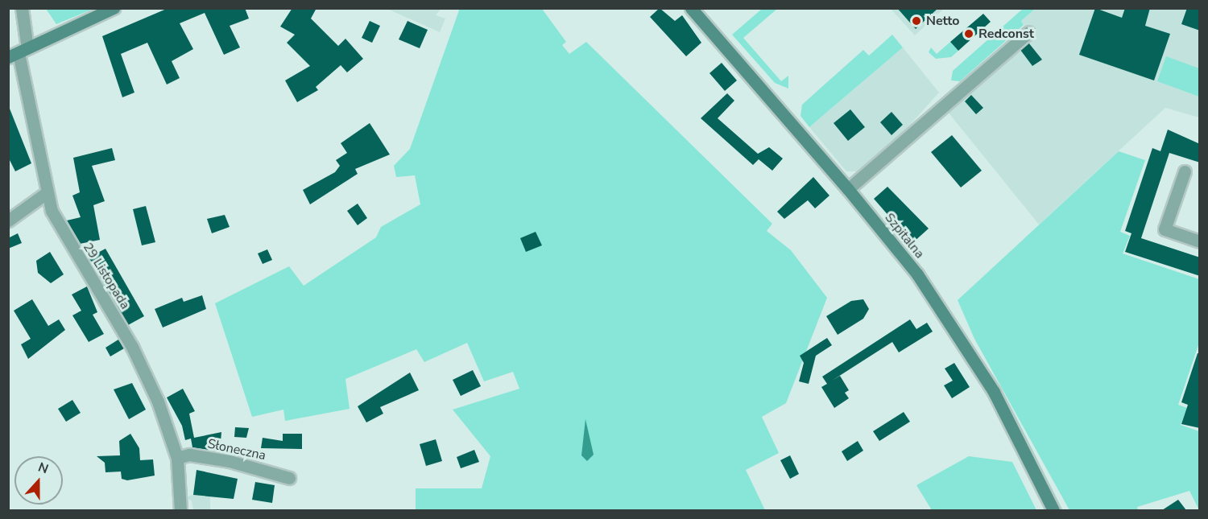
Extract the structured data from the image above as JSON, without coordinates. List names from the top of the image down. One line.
{"streets":{"street":["Szpitalna","29 Listopada","Słoneczna"]},"crossings":[["29 Listopada","Słoneczna"]],"places":["Netto","Redconst"],"north":"top"}
